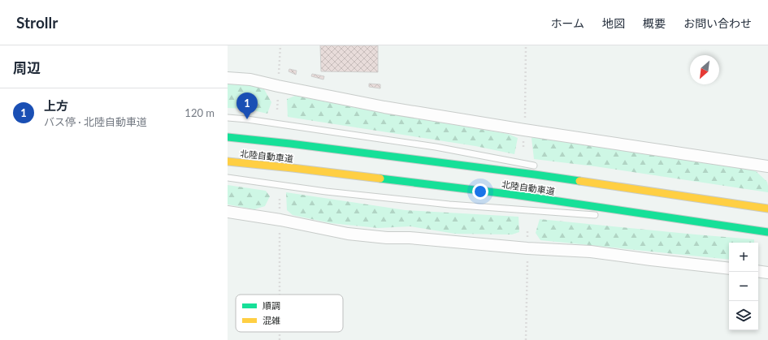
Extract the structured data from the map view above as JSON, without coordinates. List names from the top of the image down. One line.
{"streets":{"highway":["北陸自動車道"]},"legend":["順調","混雑"],"north":"bottom left","page":{"header":"Strollr","nav":["ホーム","地図","概要","お問い合わせ"],"heading":"周辺","list":[{"mark":"1","name":"上方","note":"バス停 · 北陸自動車道","value":"120 m"}],"pins":"1","map_buttons":["+","−"]}}
